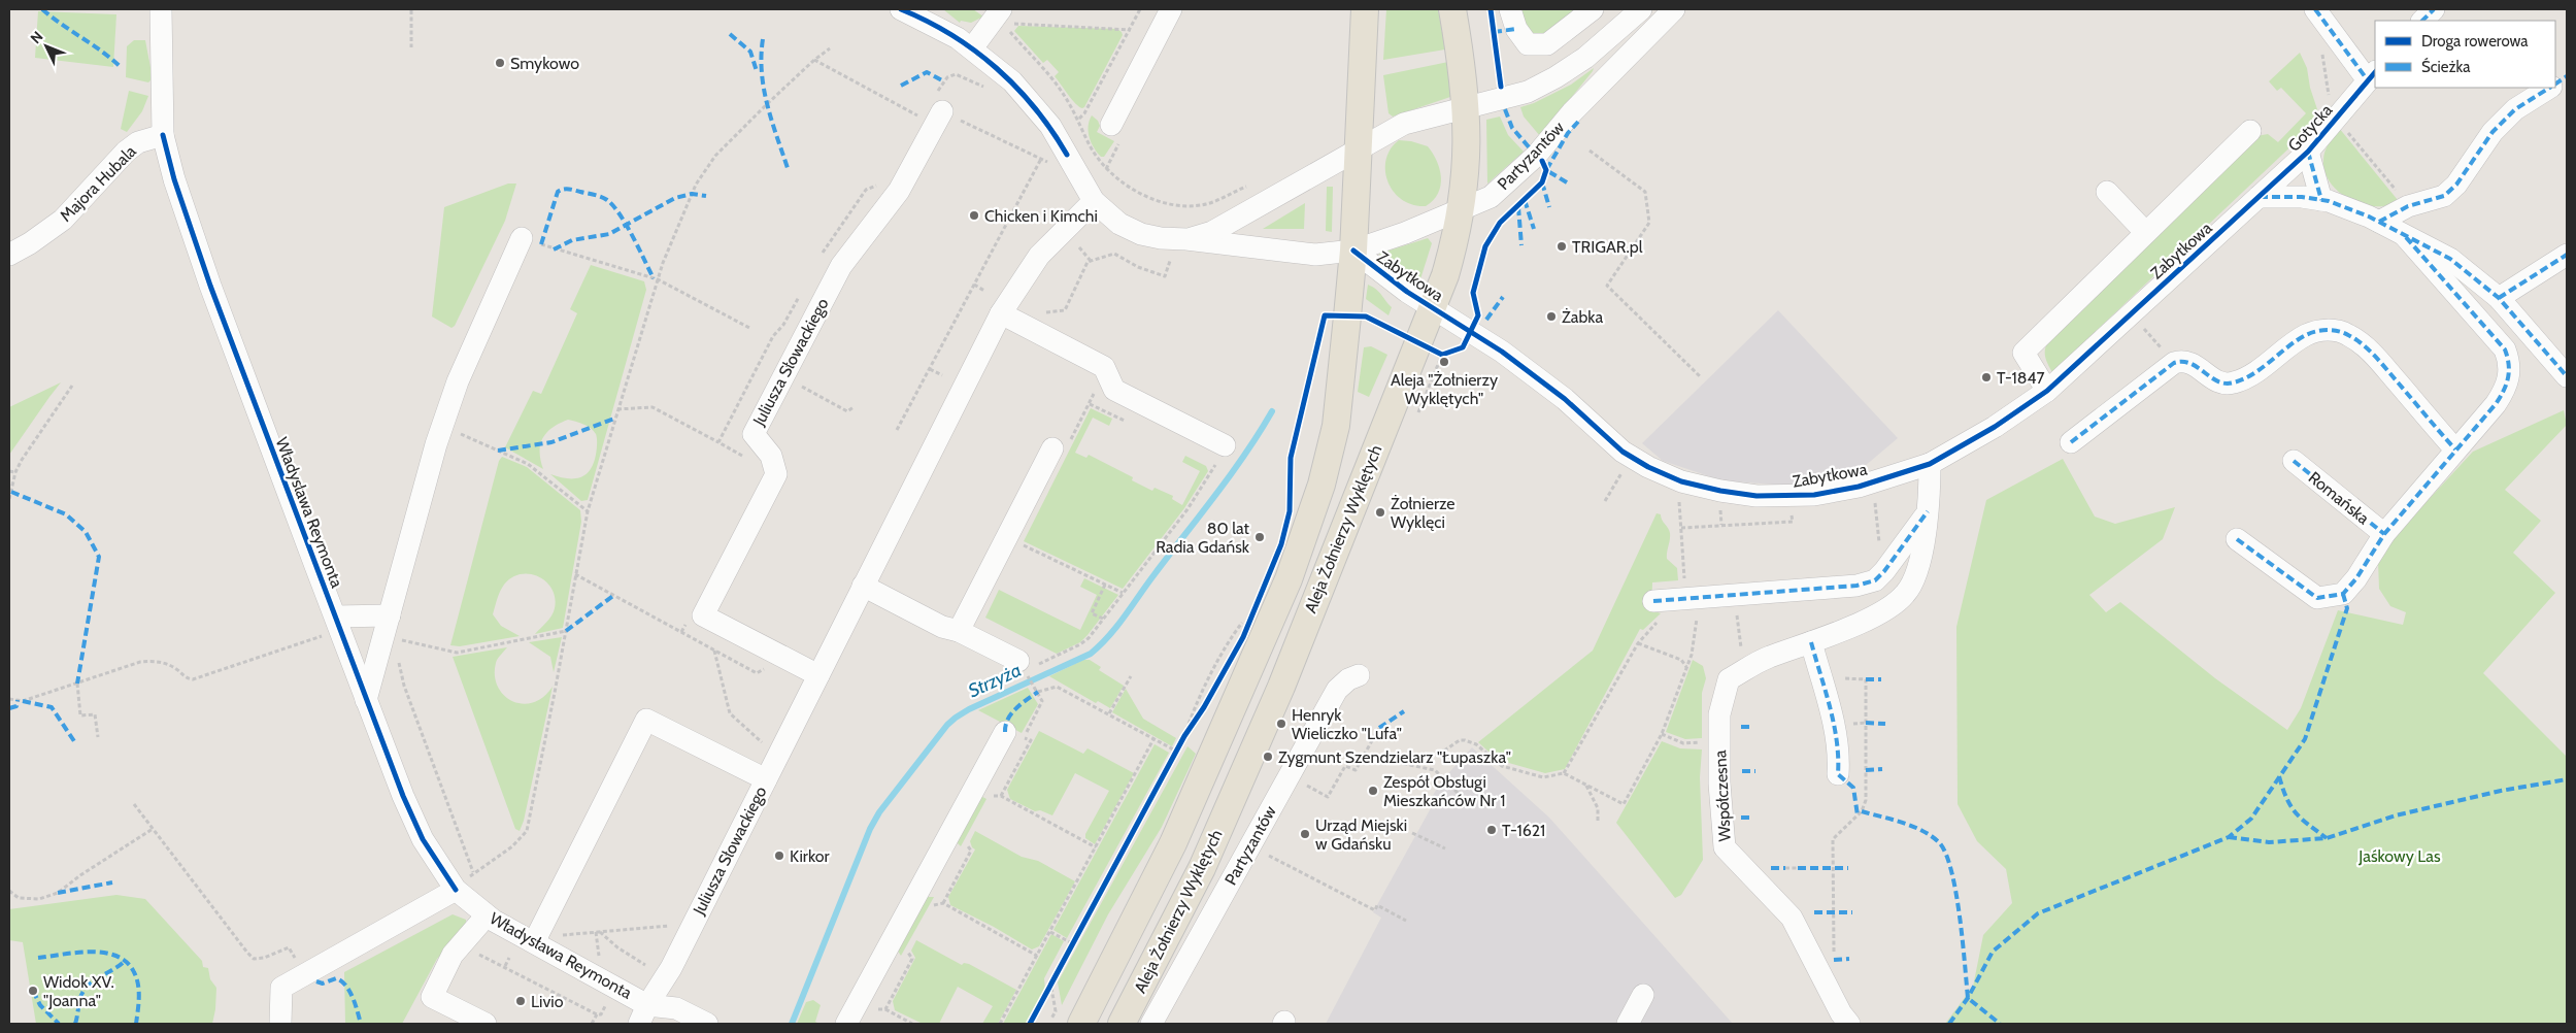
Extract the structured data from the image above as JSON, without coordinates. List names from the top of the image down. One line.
{"streets":{"main road":["Aleja Żołnierzy Wyklętych"],"street":["Gotycka","Partyzantów","Majora Hubala","Zabytkowa","Juliusza Słowackiego","Romańska","Władysława Reymonta","Współczesna"]},"crossings":[["Gotycka","Zabytkowa"],["Partyzantów","Zabytkowa"],["Partyzantów","Juliusza Słowackiego"],["Partyzantów","Aleja Żołnierzy Wyklętych"],["Majora Hubala","Władysława Reymonta"],["Zabytkowa","Aleja Żołnierzy Wyklętych"],["Zabytkowa","Współczesna"],["Juliusza Słowackiego","Władysława Reymonta"]],"water":["Strzyża"],"parks":["Jaśkowy Las"],"places":["Smykowo","Chicken i Kimchi","TRIGAR.pl","Żabka","Aleja \"Żołnierzy Wyklętych\"","T-1847","Żołnierze Wyklęci","80 lat Radia Gdańsk","Henryk Wieliczko \"Lufa\"","Zygmunt Szendzielarz \"Łupaszka\"","Zespół Obsługi Mieszkańców Nr 1","T-1621","Urząd Miejski w Gdańsku","Kirkor","Widok XV. \"Joanna\"","Livio"],"legend":["Droga rowerowa","Ścieżka"],"north":"top left"}
